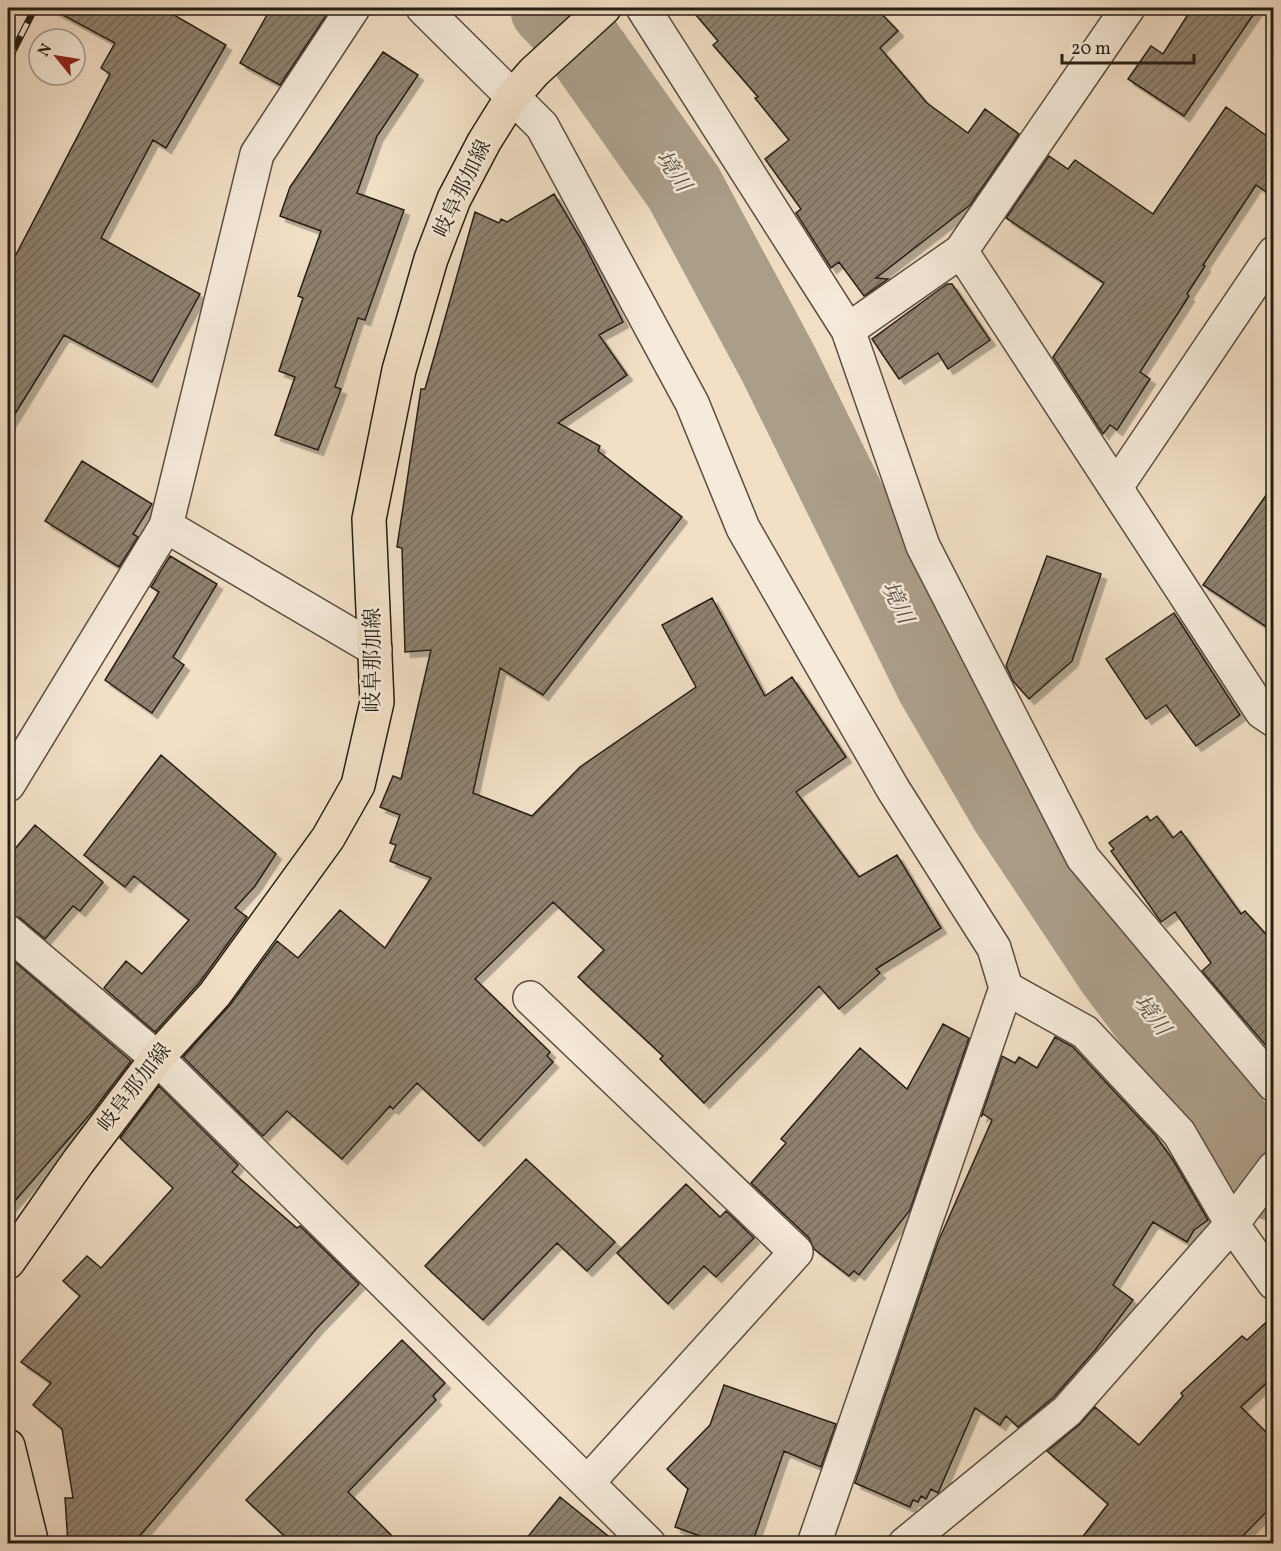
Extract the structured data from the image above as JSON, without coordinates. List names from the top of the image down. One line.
{"streets":{"main road":["岐阜那加線"]},"water":["境川"],"scale_bar":"20 m","north":"top left"}
